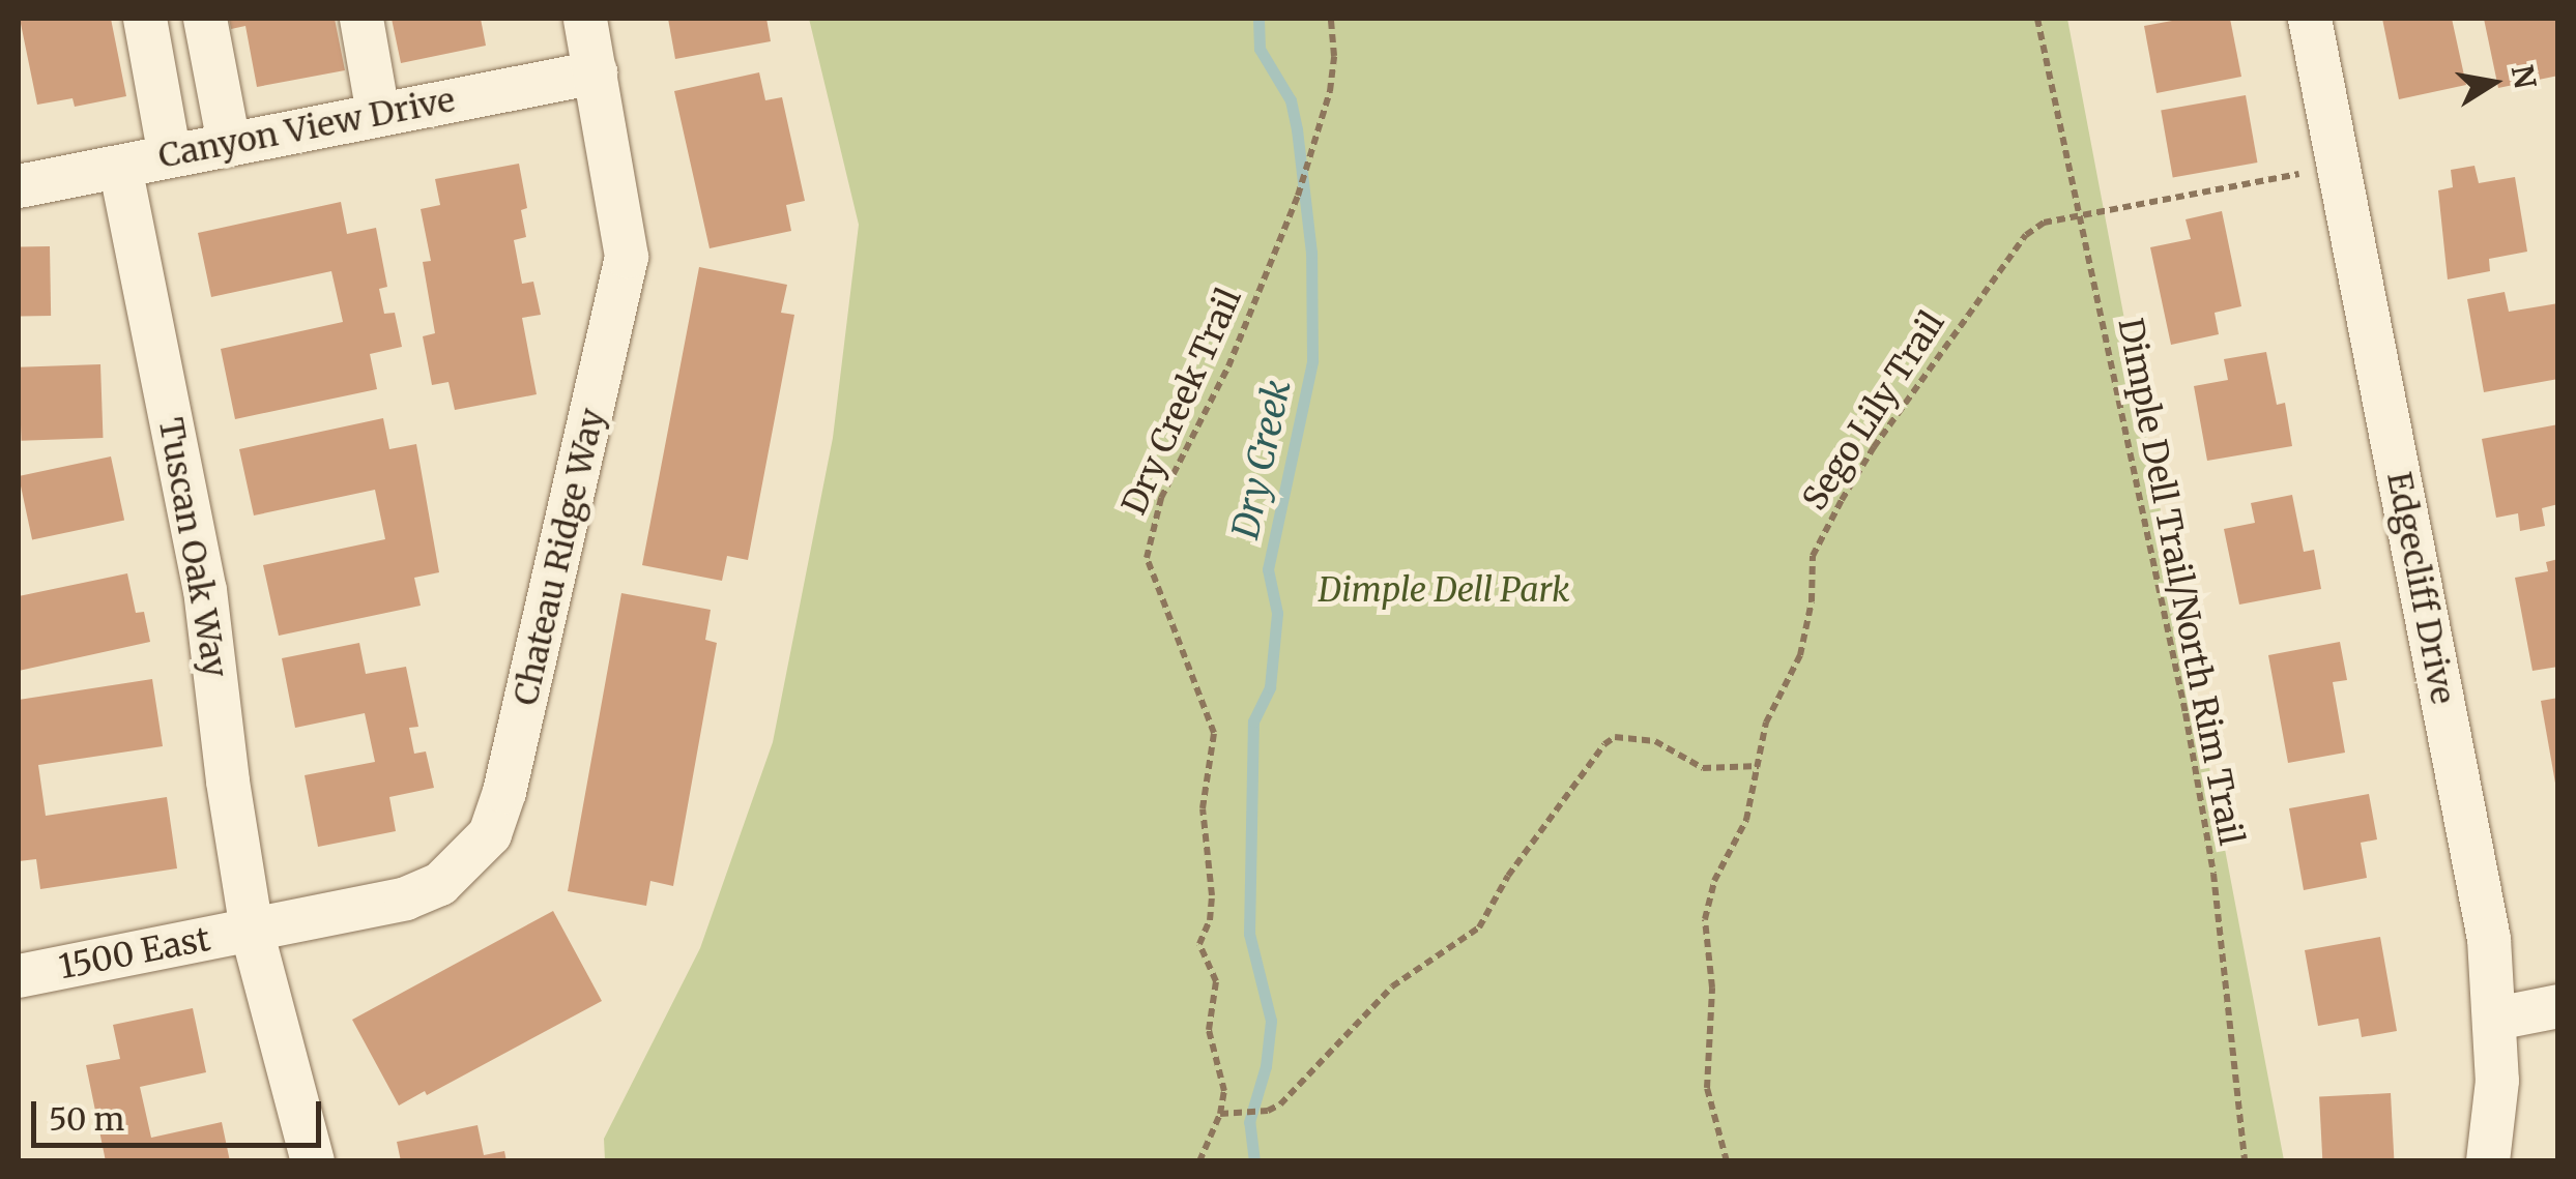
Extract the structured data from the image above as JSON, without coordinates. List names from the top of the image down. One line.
{"streets":{"street":["Canyon View Drive","Tuscan Oak Way","Chateau Ridge Way","Edgecliff Drive","1500 East"],"path":["Dry Creek Trail","Sego Lily Trail","Dimple Dell Trail/North Rim Trail"]},"crossings":[["Canyon View Drive","Tuscan Oak Way"],["Canyon View Drive","Chateau Ridge Way"],["Sego Lily Trail","Dimple Dell Trail/North Rim Trail"],["Sego Lily Trail","Edgecliff Drive"],["Tuscan Oak Way","Chateau Ridge Way"],["Tuscan Oak Way","1500 East"],["Chateau Ridge Way","1500 East"]],"water":["Dry Creek"],"parks":["Dimple Dell Park"],"scale_bar":"50 m","north":"right"}
